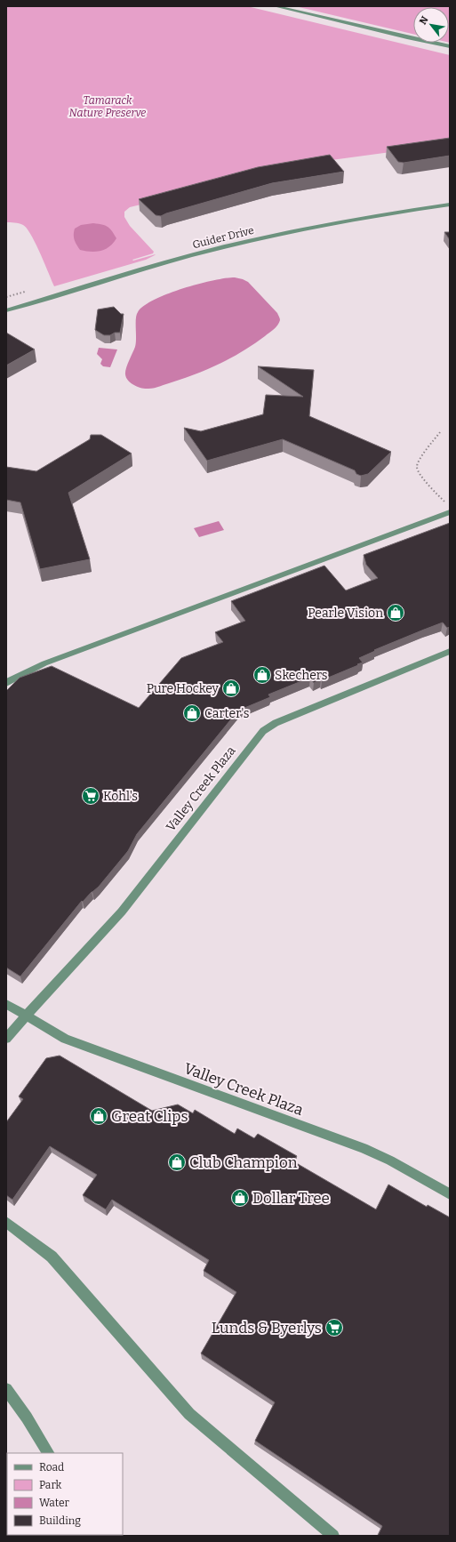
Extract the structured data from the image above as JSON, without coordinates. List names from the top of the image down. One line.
{"streets":{"street":["Guider Drive","Valley Creek Plaza"]},"parks":["Tamarack Nature Preserve"],"places":{"shop":["Pearle Vision","Skechers","Pure Hockey","Carter's","Great Clips","Club Champion","Dollar Tree"],"supermarket":["Kohl's","Lunds & Byerlys"]},"legend":["Road","Park","Water","Building"],"north":"top left"}
